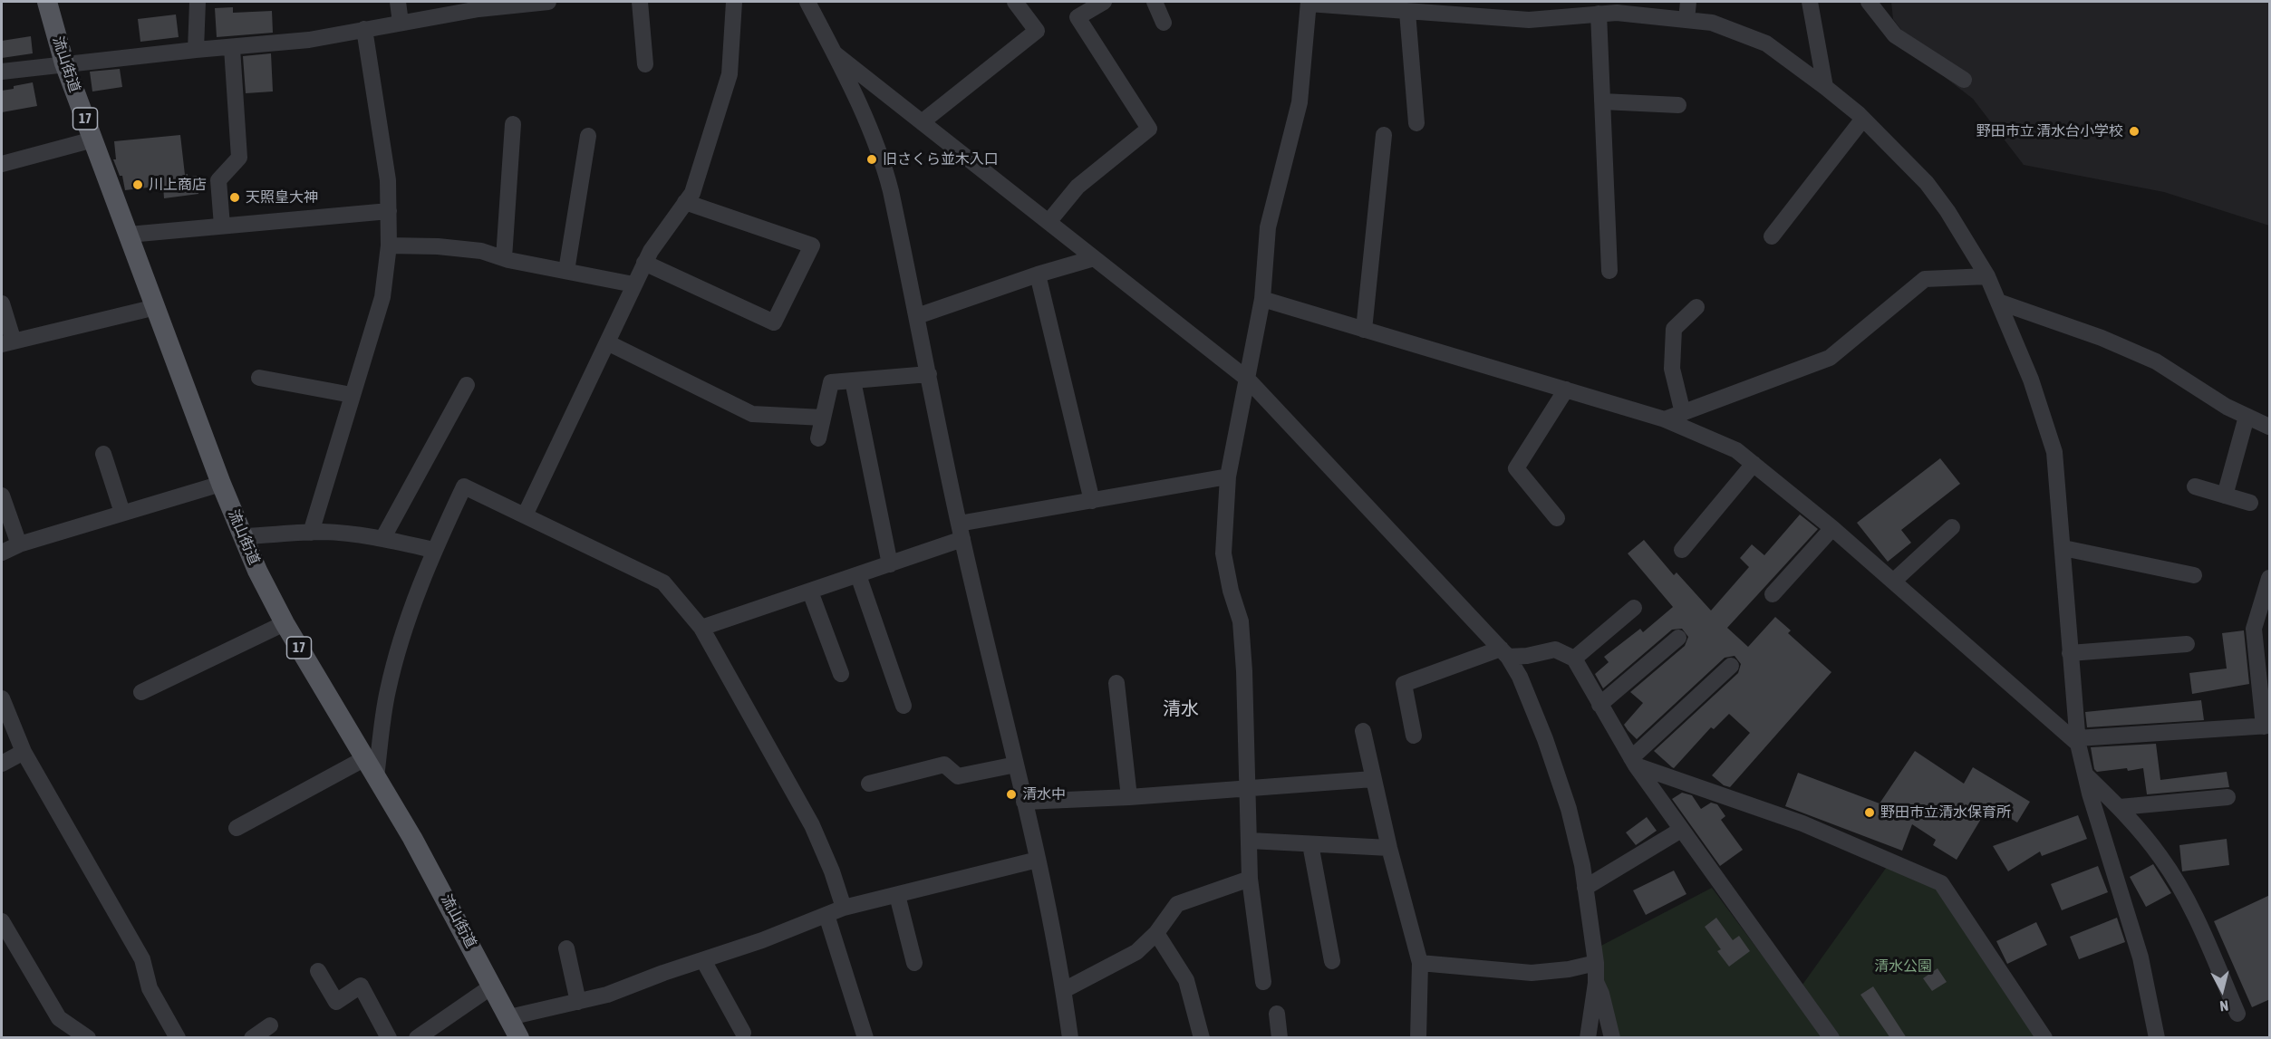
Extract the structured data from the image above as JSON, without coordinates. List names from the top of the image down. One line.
{"streets":{"main road":["流山街道","17"]},"districts":["清水"],"parks":["清水公園"],"places":["野田市立 清水台小学校","旧さくら並木入口","川上商店","天照皇大神","清水中","野田市立清水保育所"],"north":"bottom"}
